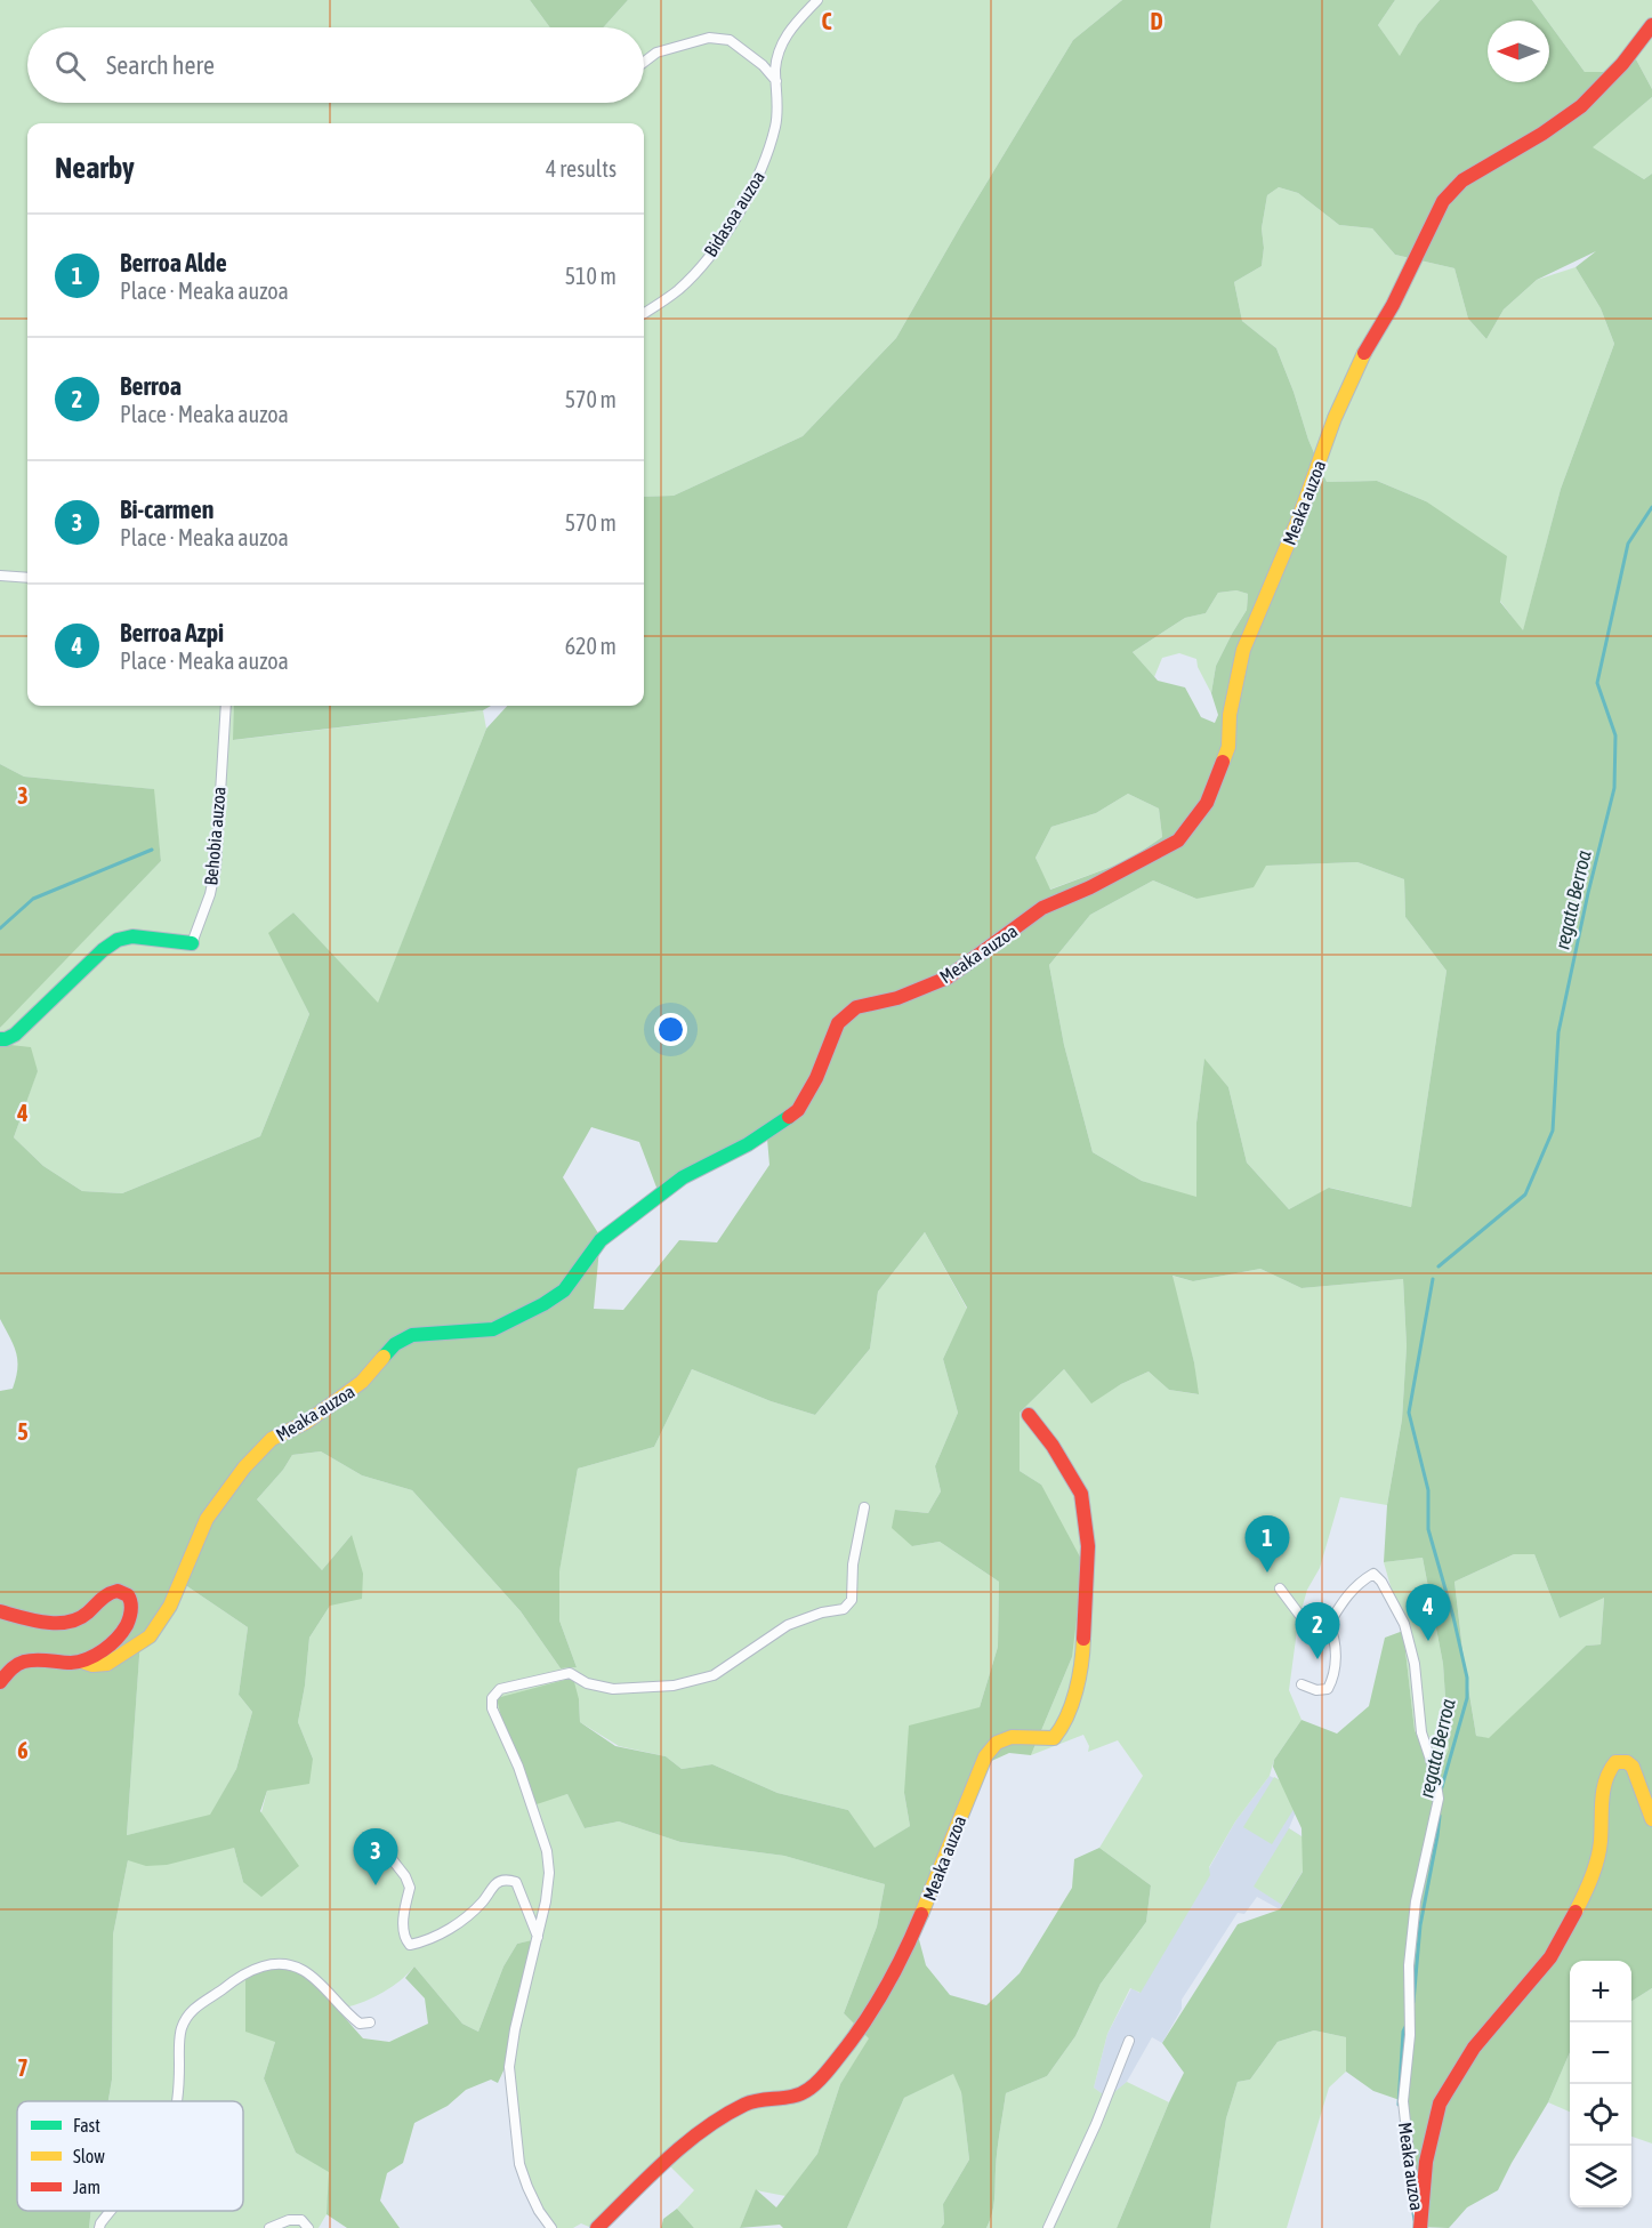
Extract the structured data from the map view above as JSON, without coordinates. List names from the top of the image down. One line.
{"streets":{"street":["Bidasoa auzoa","Meaka auzoa","Behobia auzoa"]},"water":["regata Berroa"],"legend":["Fast","Slow","Jam"],"north":"left","page":{"search":"Search here","heading":["Nearby","4 results"],"list":[{"mark":"1","name":"Berroa Alde","note":"Place · Meaka auzoa","value":"510 m"},{"mark":"2","name":"Berroa","note":"Place · Meaka auzoa","value":"570 m"},{"mark":"3","name":"Bi-carmen","note":"Place · Meaka auzoa","value":"570 m"},{"mark":"4","name":"Berroa Azpi","note":"Place · Meaka auzoa","value":"620 m"}],"pins":["1","4","2","3"],"map_buttons":["+","−"]},"grid":{"columns":["C","D"],"rows":["3","4","5","6","7"]}}
